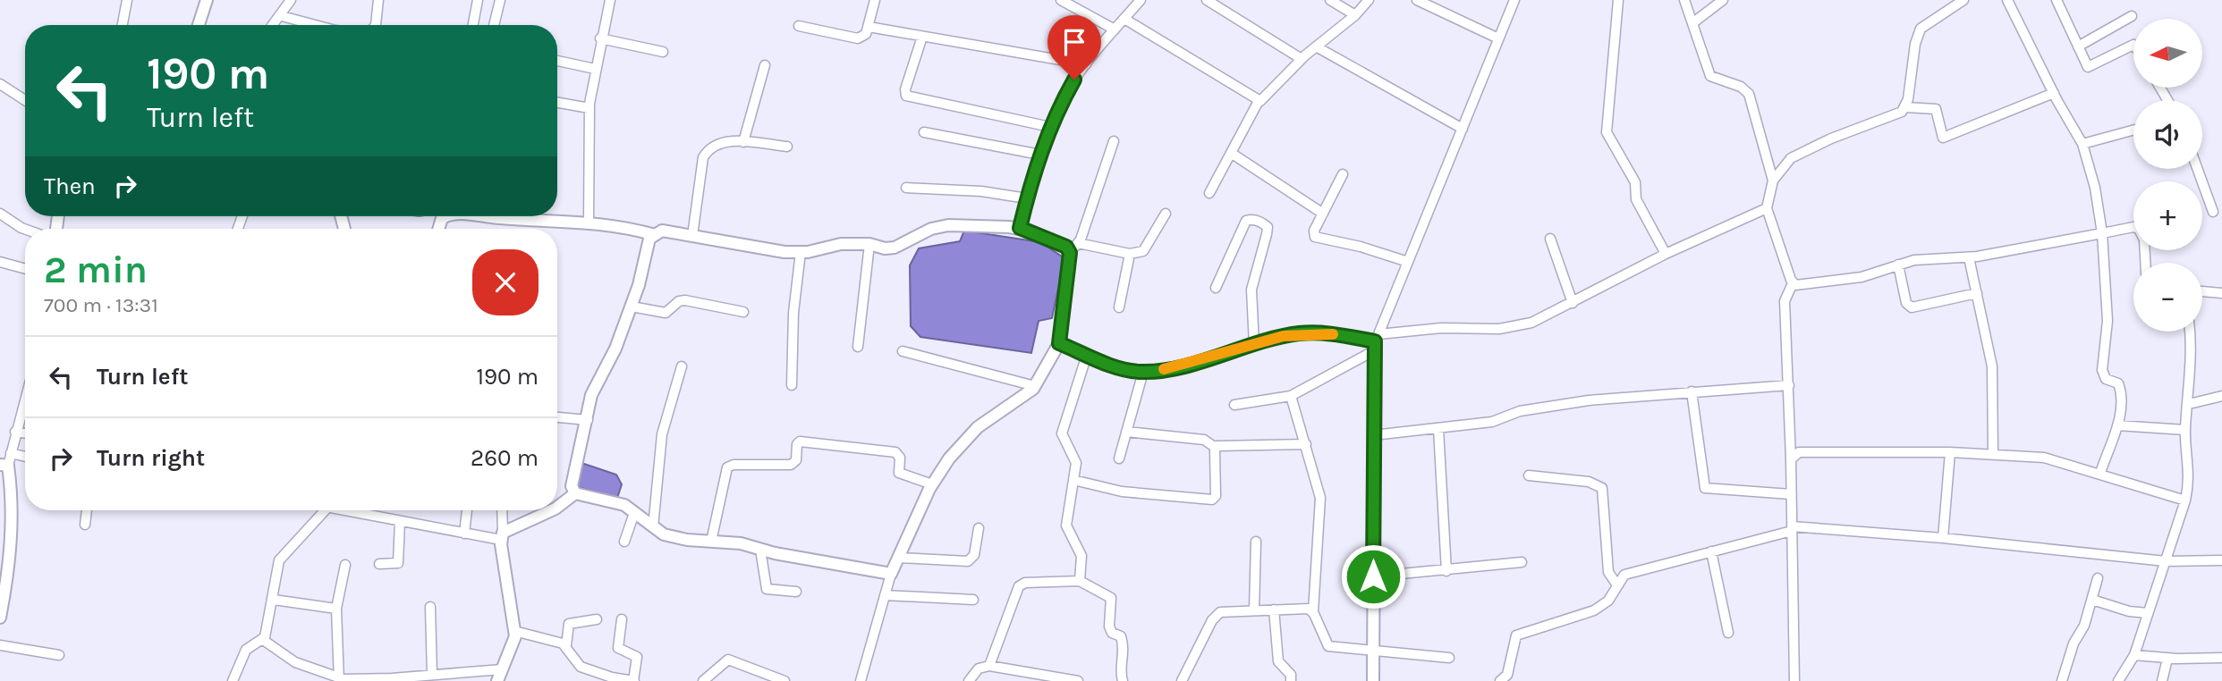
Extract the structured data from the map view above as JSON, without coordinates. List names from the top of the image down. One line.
{"north":"left","page":{"map_buttons":["+","−"],"turn":["190 m","Turn left"],"then":"Then","heading":["2 min","700 m · 13:31"],"list":[{"name":"Turn left","value":"190 m"},{"name":"Turn right","value":"260 m"}]}}
